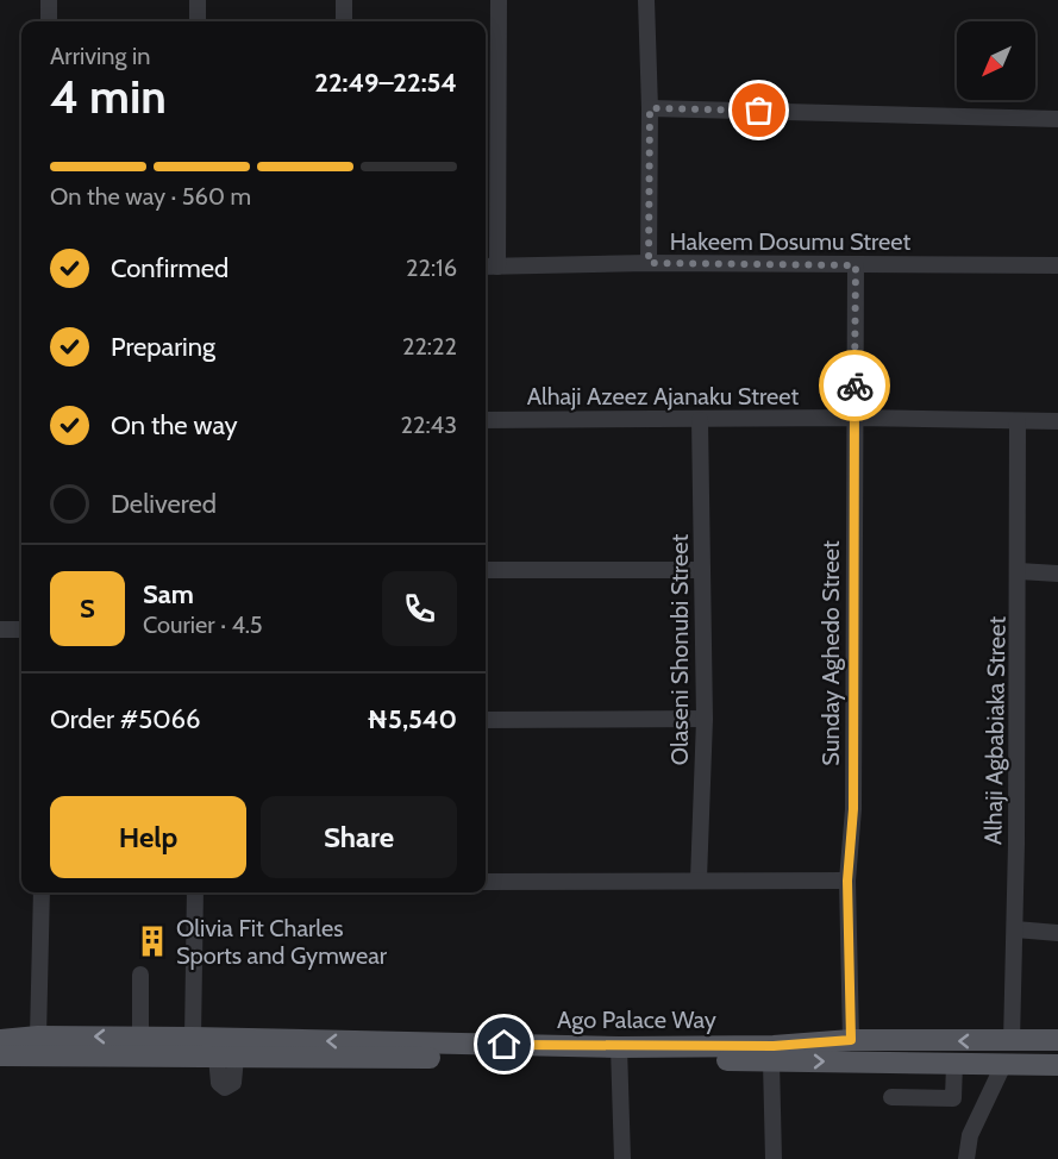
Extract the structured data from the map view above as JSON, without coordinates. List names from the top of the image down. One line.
{"streets":{"main road":["Ago Palace Way"],"street":["Hakeem Dosumu Street","Alhaji Azeez Ajanaku Street","Olaseni Shonubi Street","Sunday Aghedo Street","Alhaji Agbabiaka Street"]},"crossings":[["Hakeem Dosumu Street","Sunday Aghedo Street"],["Alhaji Azeez Ajanaku Street","Olaseni Shonubi Street"],["Alhaji Azeez Ajanaku Street","Sunday Aghedo Street"],["Alhaji Azeez Ajanaku Street","Alhaji Agbabiaka Street"],["Sunday Aghedo Street","Ago Palace Way"],["Alhaji Agbabiaka Street","Ago Palace Way"]],"places":{"building":["Olivia Fit Charles Sports and Gymwear"]},"north":"bottom left","page":{"heading":["4 min","Arriving in","22:49–22:54"],"panel":["Sam","Courier · 4.5","Order #5066","₦5,540"],"bar":"On the way · 560 m","list":[["Confirmed","22:16"],["Preparing","22:22"],["On the way","22:43"],"Delivered"],"round":"S","buttons":["Help","Share"]}}
